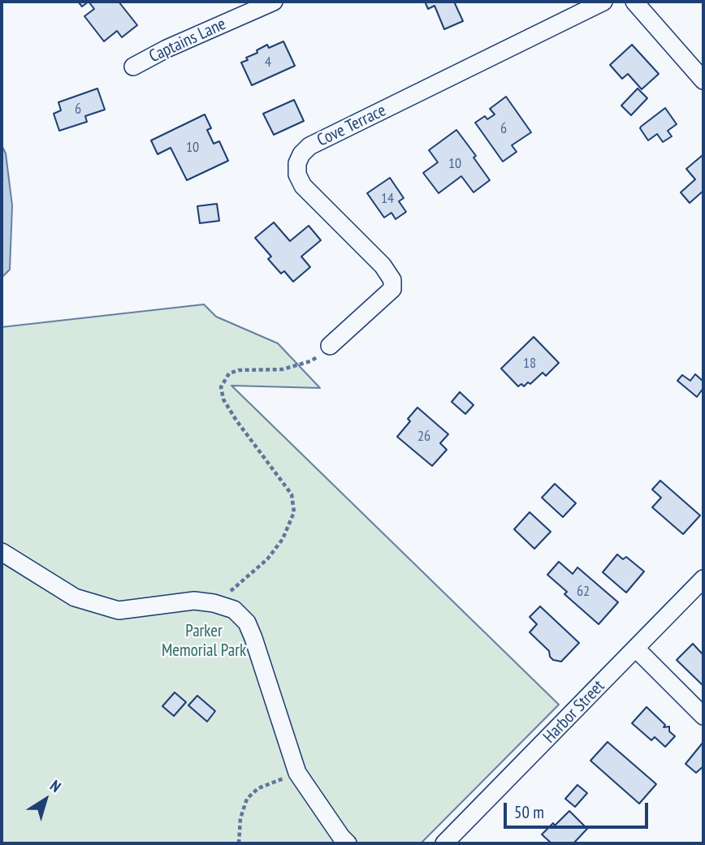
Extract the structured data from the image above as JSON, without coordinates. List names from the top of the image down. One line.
{"streets":{"street":["Captains Lane","Cove Terrace","Harbor Street"]},"parks":["Parker Memorial Park"],"house_numbers":["4","6","6","10","10","14","18","26","62"],"scale_bar":"50 m","north":"top right"}
